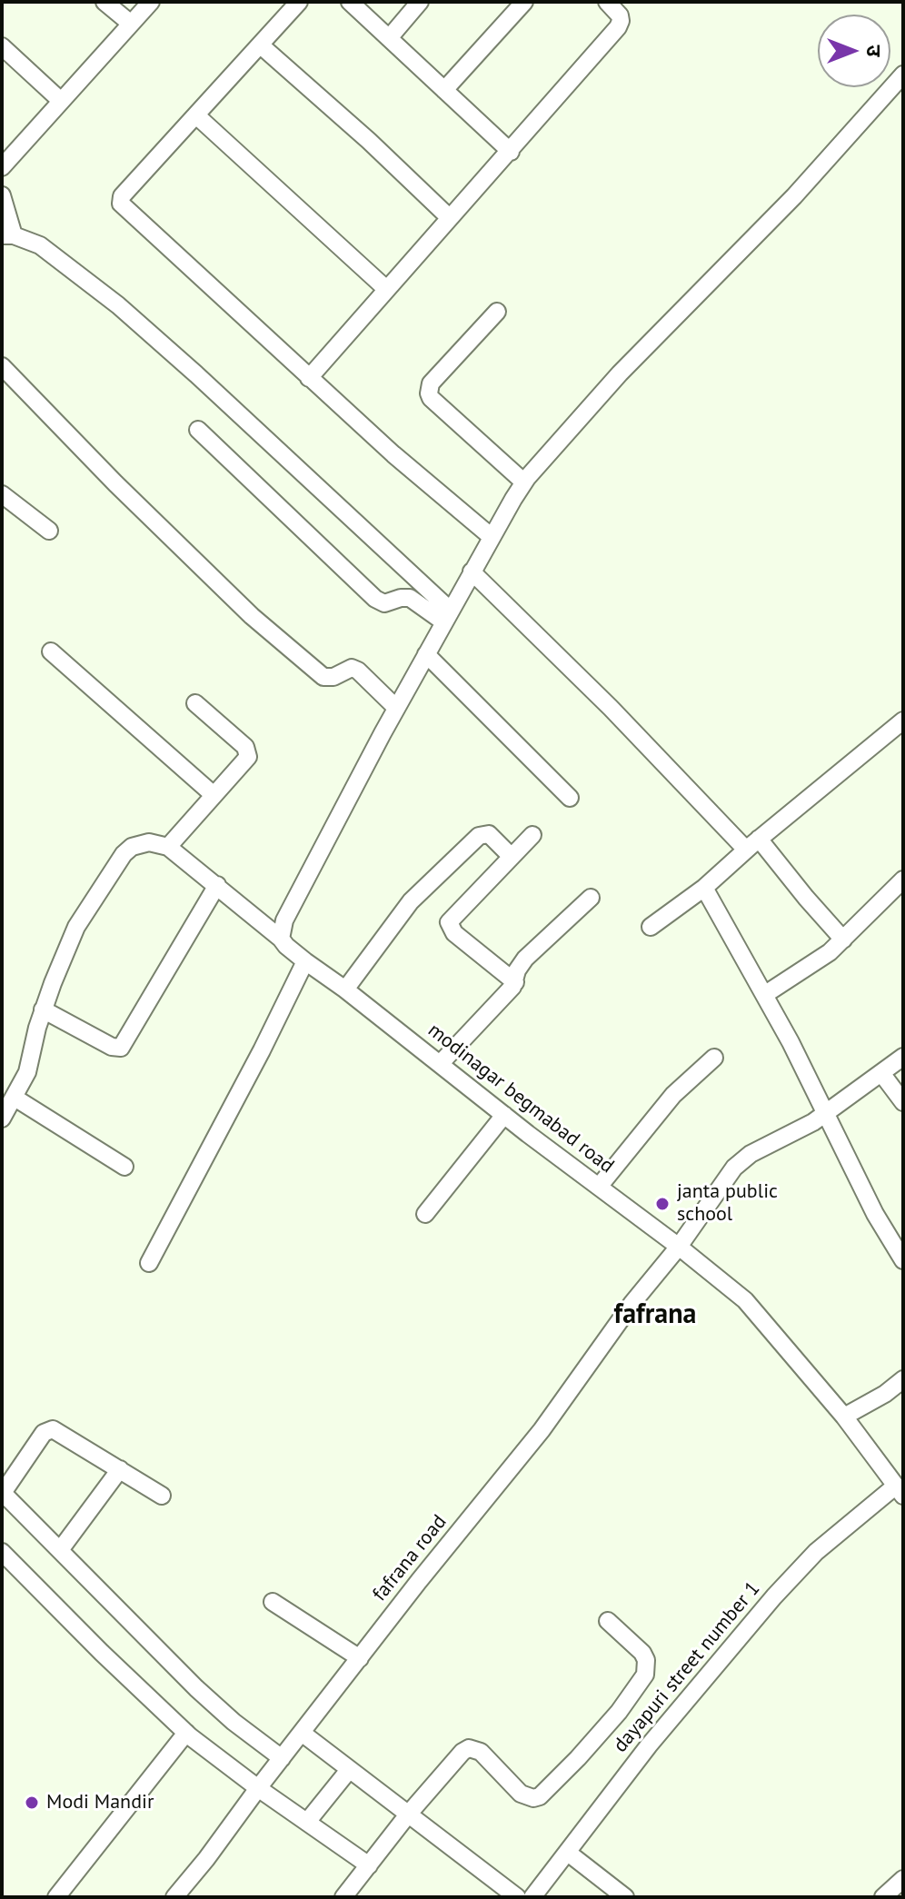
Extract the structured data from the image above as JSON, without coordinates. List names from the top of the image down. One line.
{"streets":{"street":["modinagar begmabad road","fafrana road","dayapuri street number 1"]},"crossings":[["modinagar begmabad road","fafrana road"],["modinagar begmabad road","dayapuri street number 1"]],"districts":["fafrana"],"places":["janta public school","Modi Mandir"],"north":"right"}
